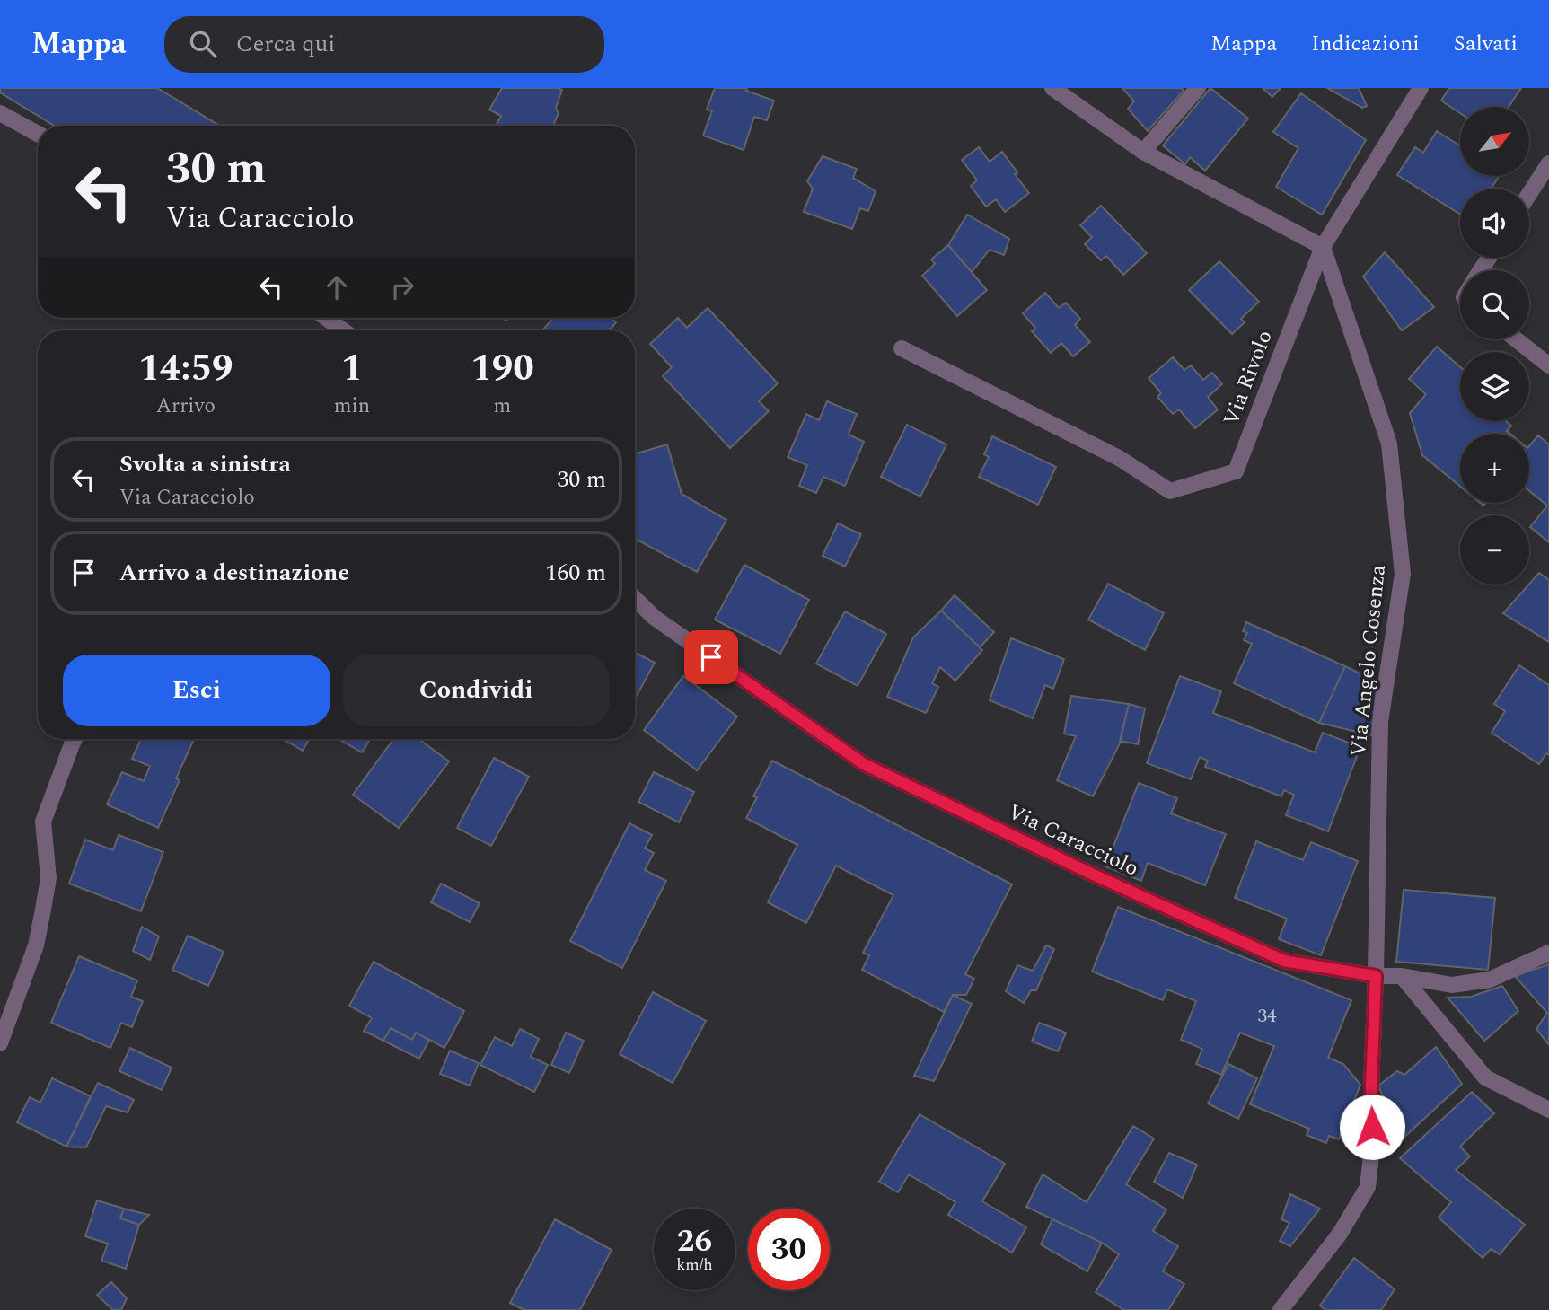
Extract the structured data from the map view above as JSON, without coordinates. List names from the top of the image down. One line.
{"streets":{"street":["Via Rivolo","Via Angelo Cosenza","Via Caracciolo"]},"crossings":[["Via Rivolo","Via Angelo Cosenza"],["Via Angelo Cosenza","Via Caracciolo"]],"house_numbers":["34"],"north":"top right","page":{"header":"Mappa","search":"Cerca qui","nav":["Mappa","Indicazioni","Salvati"],"map_buttons":["+","−"],"turn":["30 m","Via Caracciolo"],"eta":["14:59","Arrivo","1","min","190","m"],"list":[{"name":"Svolta a sinistra","note":"Via Caracciolo","value":"30 m"},{"name":"Arrivo a destinazione","value":"160 m"}],"buttons":["Esci","Condividi"],"speed":"26 km/h","limit":"30"}}
